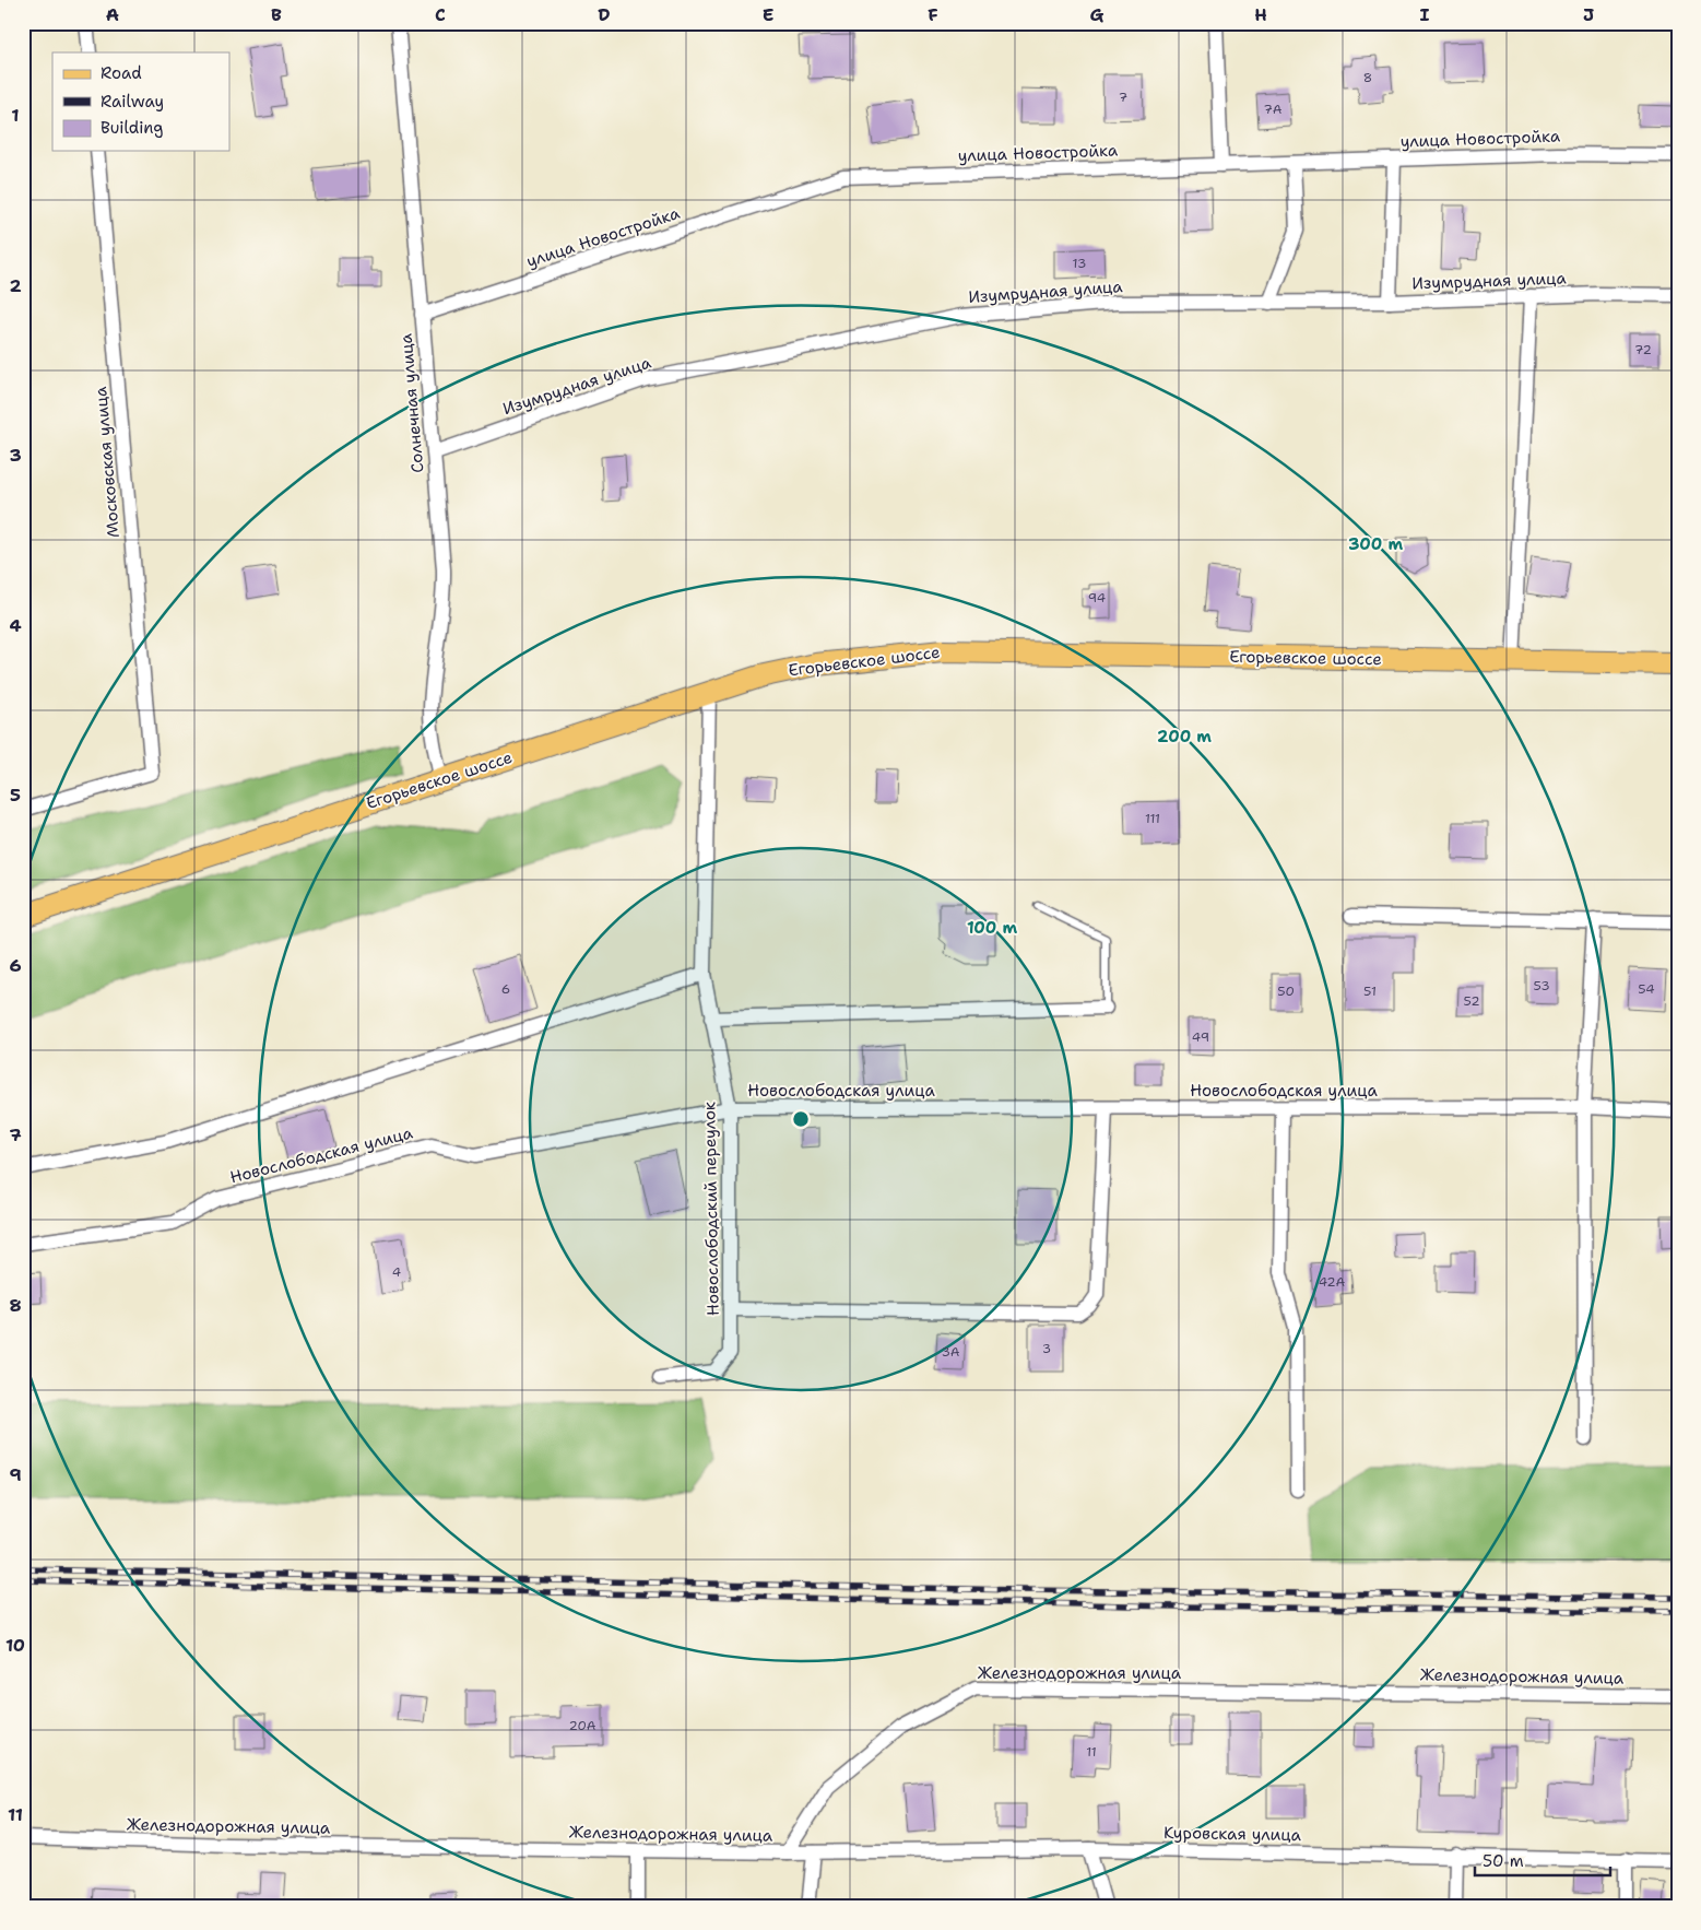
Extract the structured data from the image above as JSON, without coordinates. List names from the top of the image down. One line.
{"streets":{"main road":["Егорьевское шоссе"],"street":["улица Новостройка","Изумрудная улица","Солнечная улица","Московская улица","Новослободская улица","Новослободский переулок","Железнодорожная улица","Куровская улица"]},"crossings":[["улица Новостройка","Солнечная улица"],["Изумрудная улица","Солнечная улица"],["Солнечная улица","Егорьевское шоссе"],["Егорьевское шоссе","Новослободский переулок"],["Новослободская улица","Новослободский переулок"],["Железнодорожная улица","Куровская улица"]],"house_numbers":["8","7","7А","13","72","94","111","53","6","54","50","51","52","49","4","42А","3","3А","20А","11"],"legend":["Road","Railway","Building"],"scale_bar":"50 m","grid":{"columns":["A","B","C","D","E","F","G","H","I","J"],"rows":["1","2","3","4","5","6","7","8","9","10","11"]},"rings":["300 m","200 m","100 m"]}
